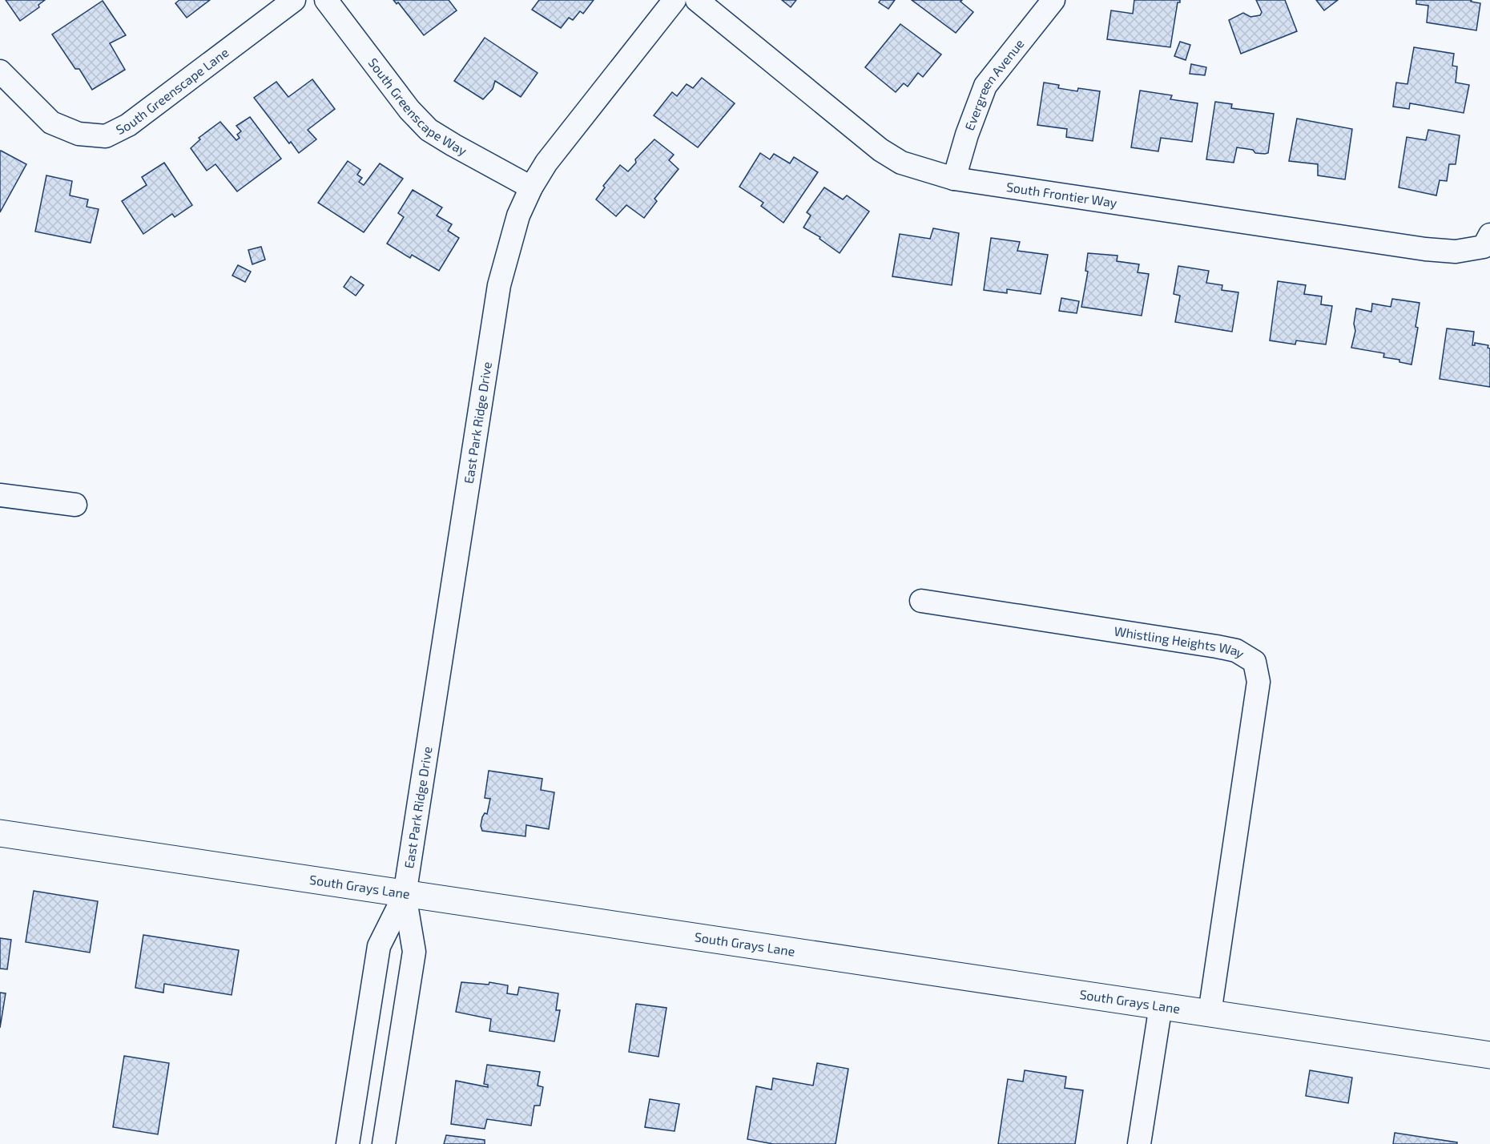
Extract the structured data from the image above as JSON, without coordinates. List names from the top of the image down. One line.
{"streets":{"street":["Evergreen Avenue","South Greenscape Lane","South Greenscape Way","South Frontier Way","East Park Ridge Drive","Whistling Heights Way","South Grays Lane"]},"crossings":[["Evergreen Avenue","South Frontier Way"],["South Greenscape Way","East Park Ridge Drive"],["East Park Ridge Drive","South Grays Lane"],["Whistling Heights Way","South Grays Lane"]]}
